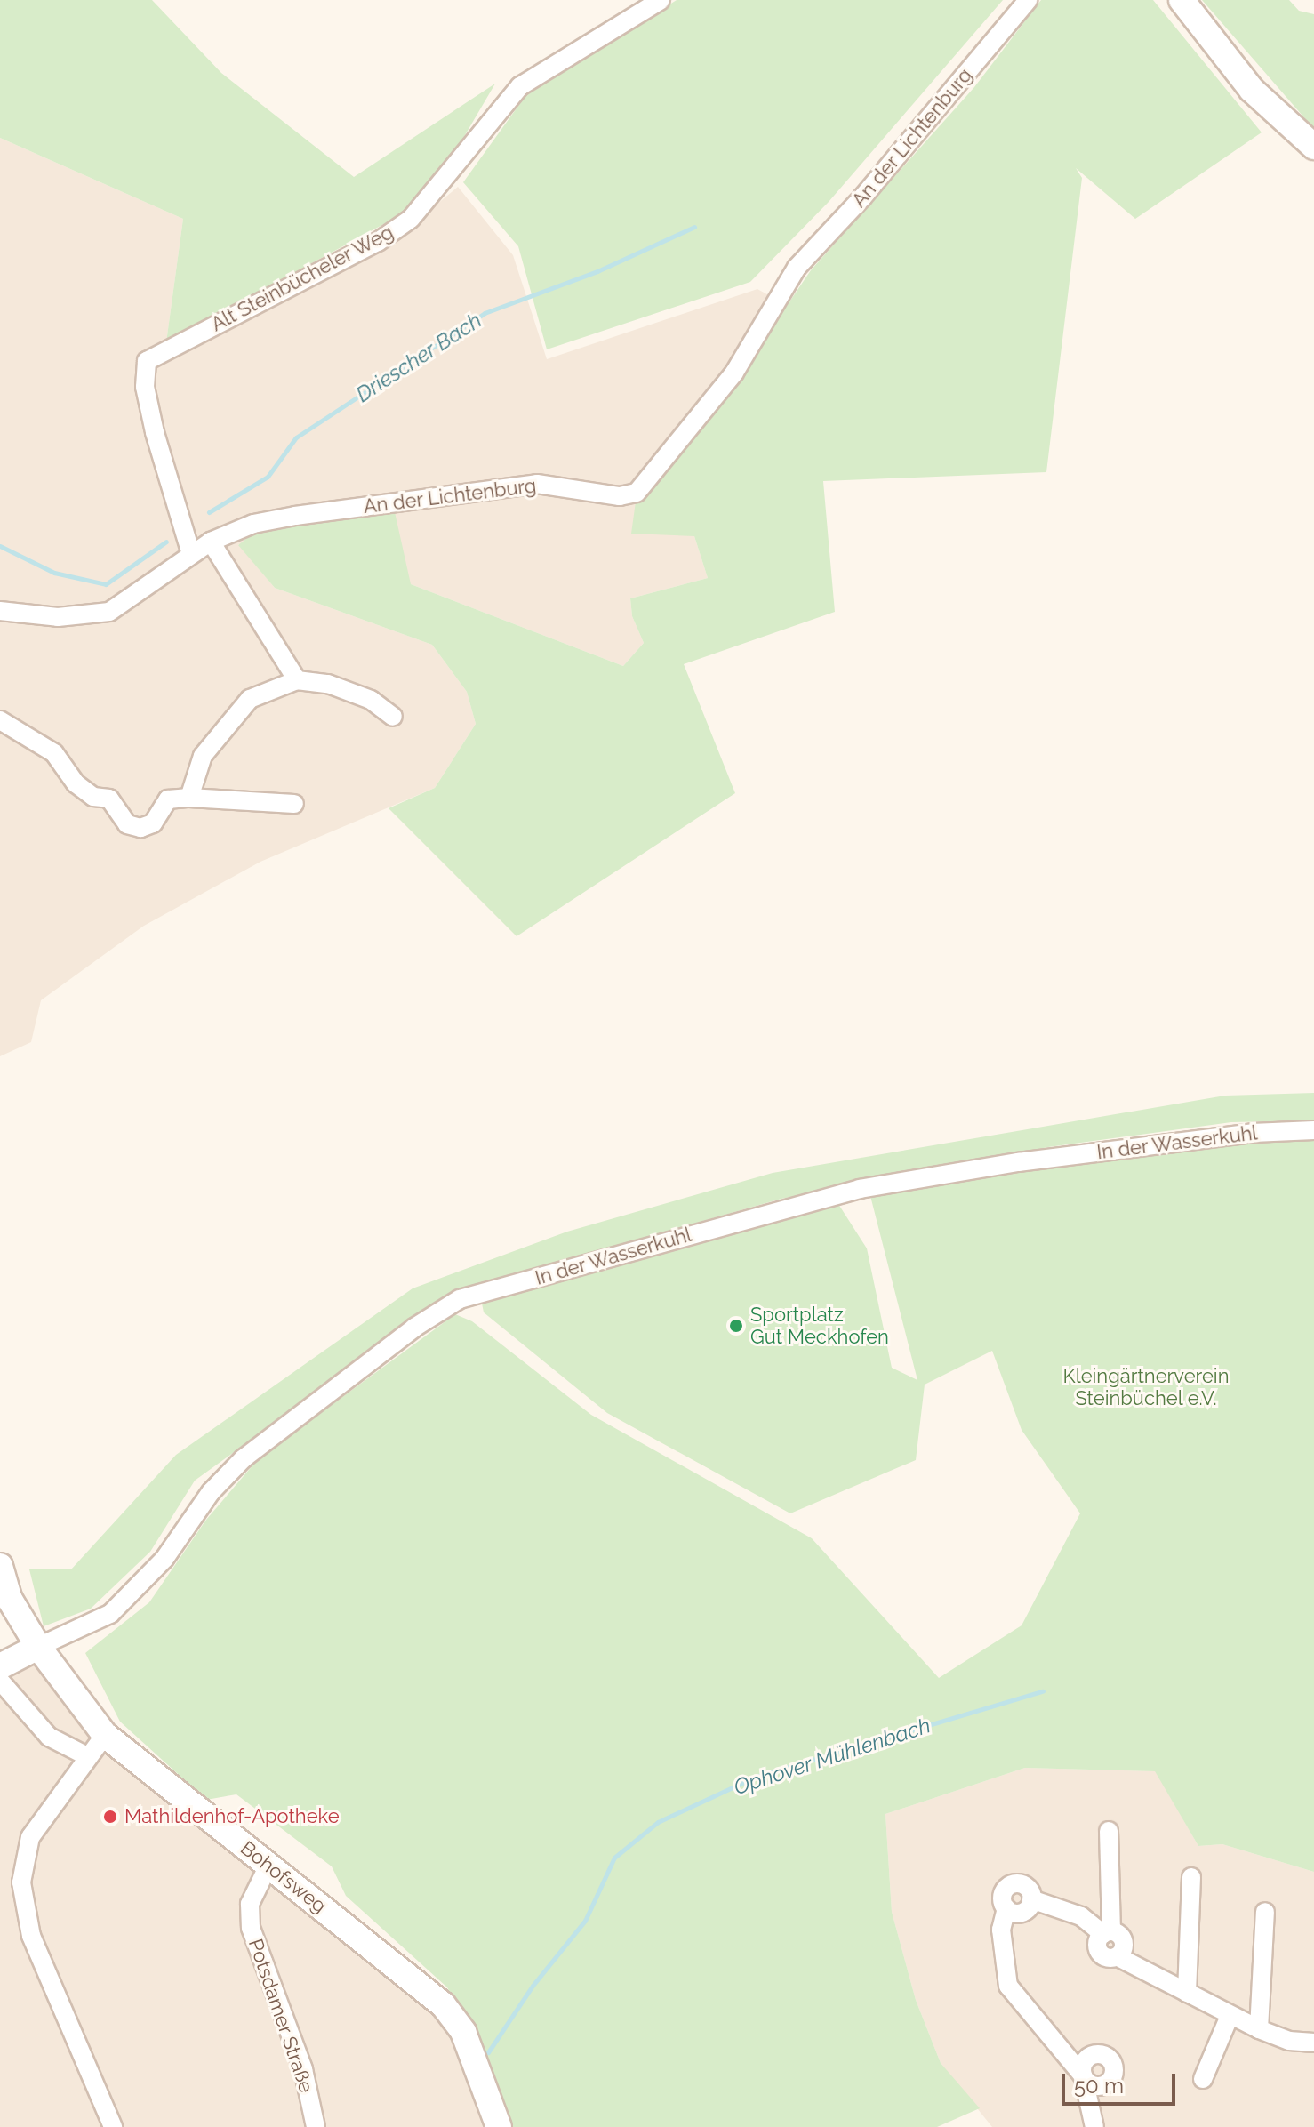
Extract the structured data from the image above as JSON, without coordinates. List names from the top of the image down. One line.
{"streets":{"street":["An der Lichtenburg","Alt Steinbücheler Weg","In der Wasserkuhl","Bohofsweg","Potsdamer Straße"]},"crossings":[["An der Lichtenburg","Alt Steinbücheler Weg"],["In der Wasserkuhl","Bohofsweg"],["Bohofsweg","Potsdamer Straße"]],"water":["Driescher Bach","Ophover Mühlenbach"],"parks":["Kleingärtnerverein Steinbüchel e.V."],"places":["Sportplatz Gut Meckhofen","Mathildenhof-Apotheke"],"scale_bar":"50 m"}
